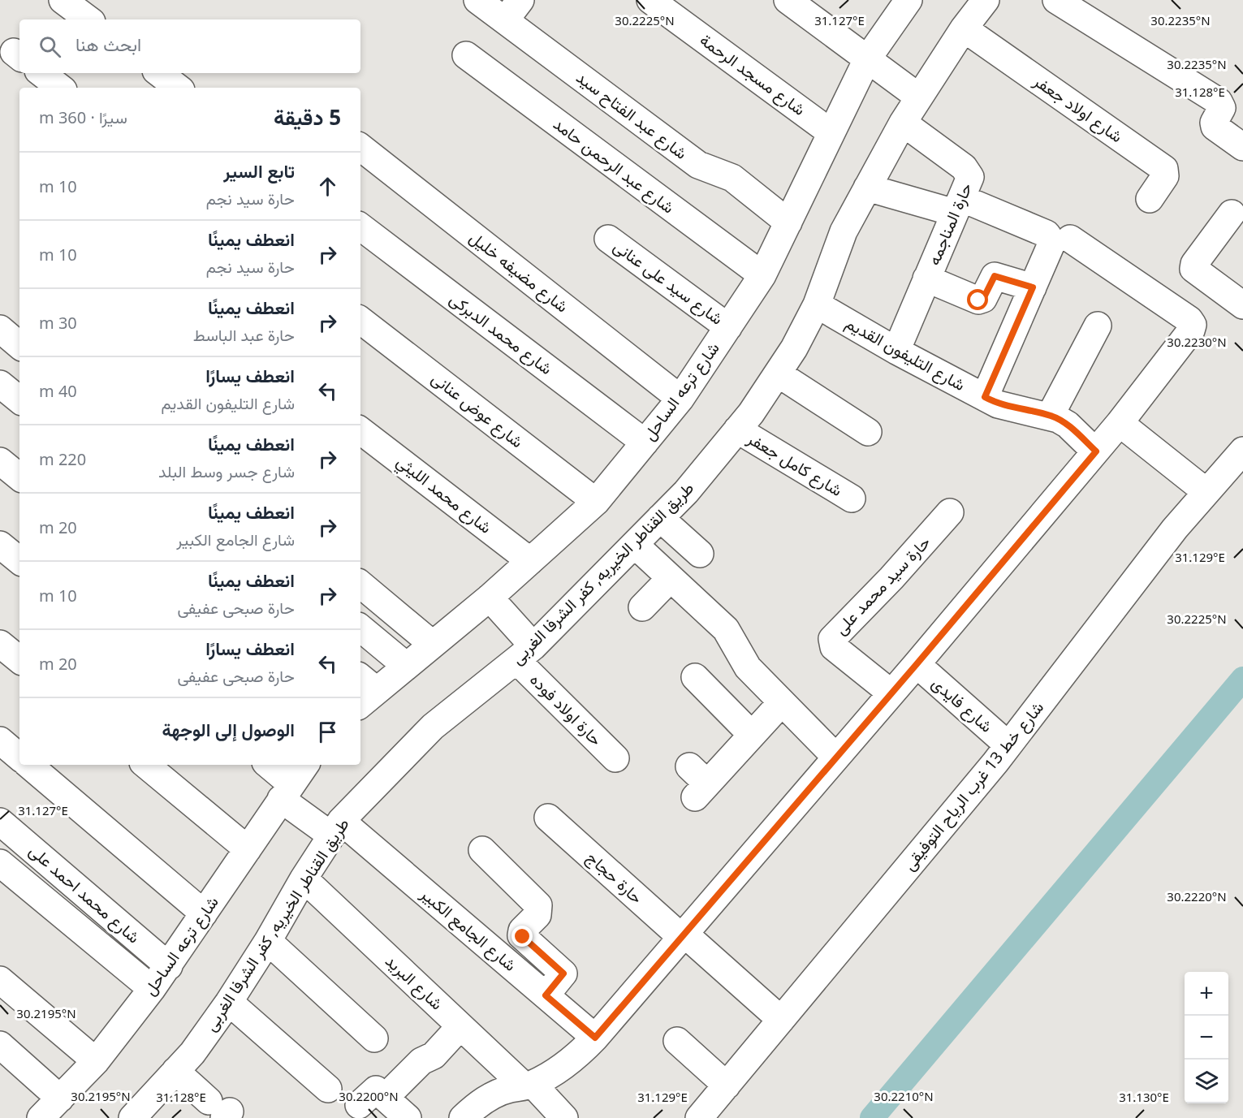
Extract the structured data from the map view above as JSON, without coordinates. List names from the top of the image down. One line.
{"streets":{"street":["شارع مسجد الرحمة","شارع اولاد جعفر","شارع عبد الفتاح سيد","شارع عبد الرحمن حامد","حارة المناجمه","شارع مضيفه خليل","شارع سيد على عنانى","شارع محمد الدبركى","شارع التليفون القديم","شارع ترعه الساحل","شارع عوض عنانى","شارع كامل جعفر","شارع محمد الليثي","طريق القناطر الخيريه, كفر الشرفا الغربى","حارة سيد محمد على","شارع فايدى","حارة اولاد فوده","شارع خط 13 غرب الرياح التوفيقى","حارة حجاج","شارع محمد احمد على","شارع الجامع الكبير","شارع البريد"]},"crossings":[["شارع مسجد الرحمة","شارع ترعه الساحل"],["شارع اولاد جعفر","طريق القناطر الخيريه, كفر الشرفا الغربى"],["شارع عبد الفتاح سيد","شارع ترعه الساحل"],["شارع عبد الرحمن حامد","شارع ترعه الساحل"],["حارة المناجمه","شارع التليفون القديم"],["حارة المناجمه","طريق القناطر الخيريه, كفر الشرفا الغربى"],["شارع مضيفه خليل","شارع ترعه الساحل"],["شارع سيد على عنانى","شارع ترعه الساحل"],["شارع محمد الدبركى","شارع ترعه الساحل"],["شارع التليفون القديم","طريق القناطر الخيريه, كفر الشرفا الغربى"],["شارع ترعه الساحل","شارع عوض عنانى"],["شارع ترعه الساحل","شارع محمد الليثي"],["شارع ترعه الساحل","حارة اولاد فوده"],["شارع ترعه الساحل","شارع محمد احمد على"],["شارع ترعه الساحل","شارع الجامع الكبير"],["شارع كامل جعفر","طريق القناطر الخيريه, كفر الشرفا الغربى"],["طريق القناطر الخيريه, كفر الشرفا الغربى","حارة اولاد فوده"],["طريق القناطر الخيريه, كفر الشرفا الغربى","شارع الجامع الكبير"],["طريق القناطر الخيريه, كفر الشرفا الغربى","شارع البريد"],["شارع فايدى","شارع خط 13 غرب الرياح التوفيقى"],["شارع خط 13 غرب الرياح التوفيقى","حارة حجاج"]],"page":{"search":"ابحث هنا","heading":["5 دقيقة","سيرًا · 360 m"],"list":[["تابع السير","حارة سيد نجم","10 m"],["انعطف يمينًا","حارة سيد نجم","10 m"],["انعطف يمينًا","حارة عبد الباسط","30 m"],["انعطف يسارًا","شارع التليفون القديم","40 m"],["انعطف يمينًا","شارع جسر وسط البلد","220 m"],["انعطف يمينًا","شارع الجامع الكبير","20 m"],["انعطف يمينًا","حارة صبحى عفيفى","10 m"],["انعطف يسارًا","حارة صبحى عفيفى","20 m"],"الوصول إلى الوجهة"],"map_buttons":["+","−"]},"coordinates":["31.127°E","30.2235°N","30.2225°N","31.128°E","30.2230°N","31.129°E","30.2220°N","30.2195°N","30.2200°N","30.2210°N","31.130°E"]}
